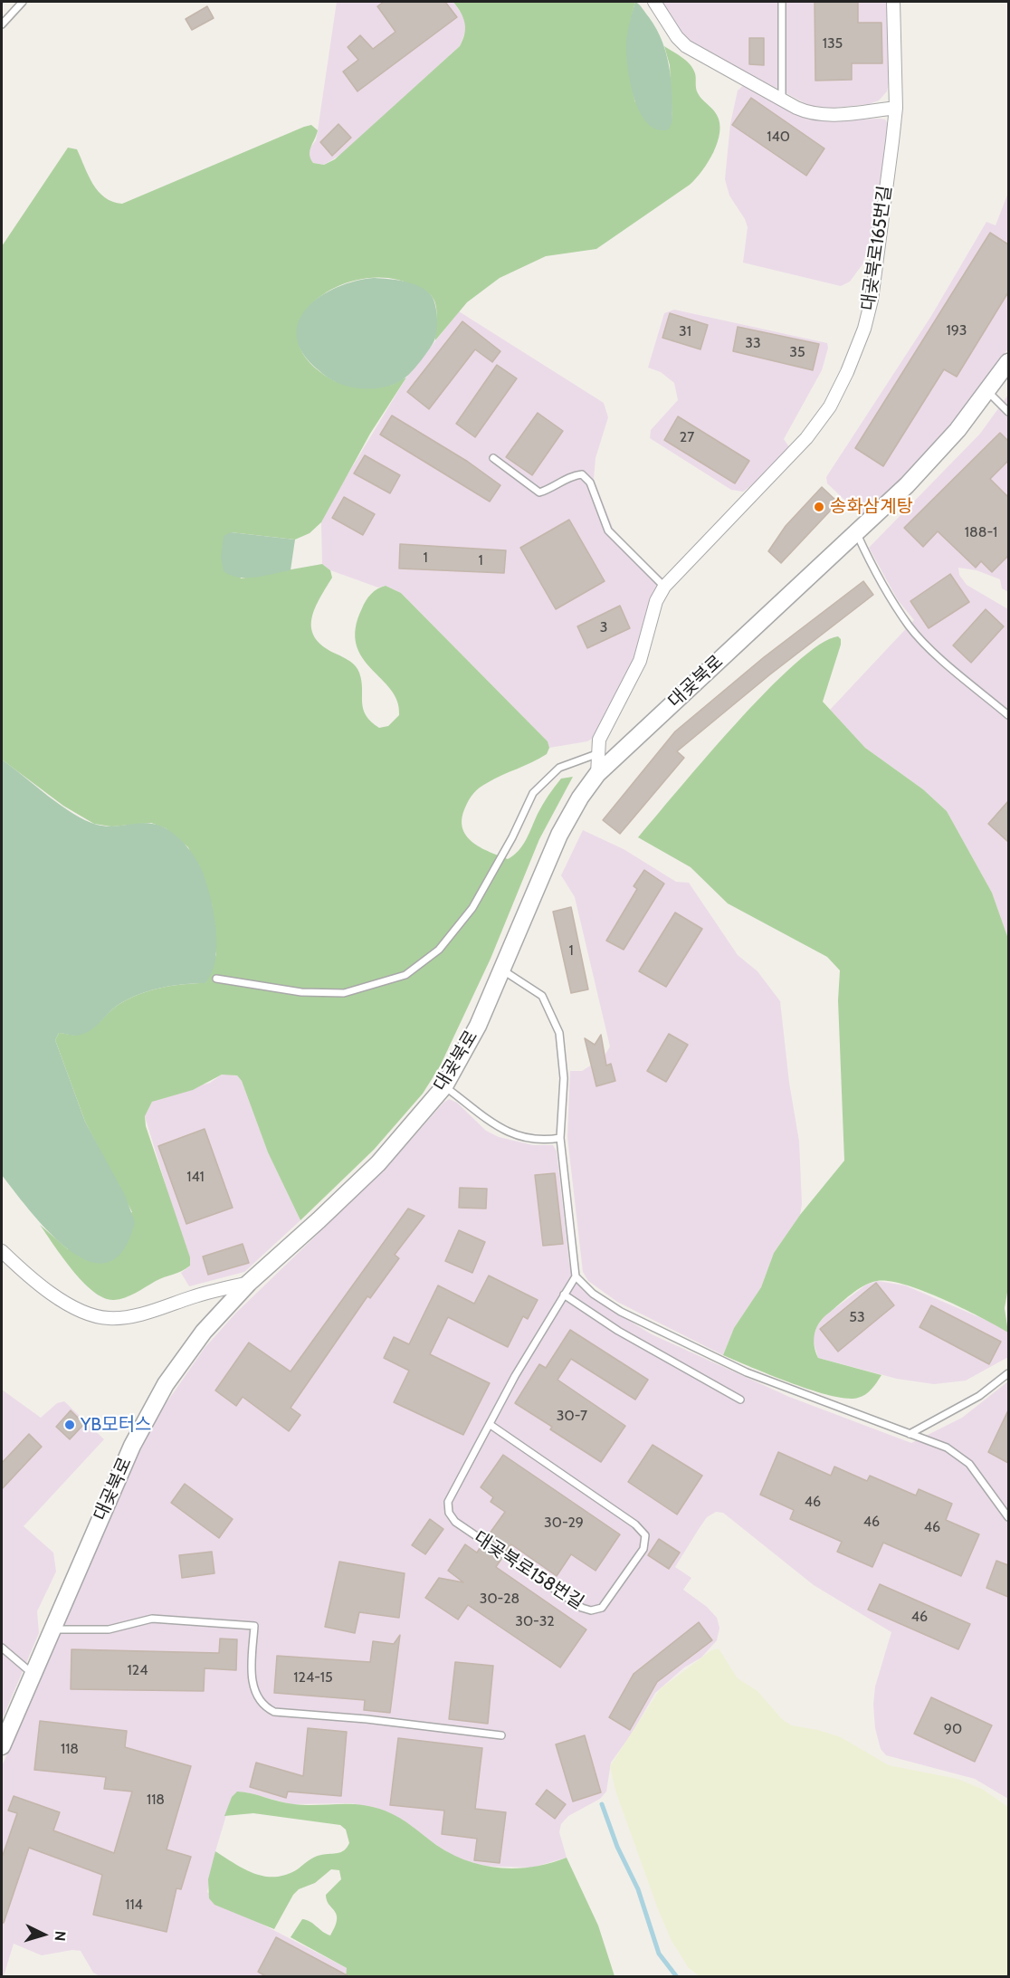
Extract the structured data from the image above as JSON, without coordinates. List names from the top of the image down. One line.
{"streets":{"street":["대곶북로165번길","대곶북로"],"lane":["대곶북로158번길"]},"crossings":[["대곶북로165번길","대곶북로"]],"places":["송화삼계탕","YB모터스"],"house_numbers":["135","140","193","31","33","35","27","188-1","1","1","3","1","141","53","30-7","46","46","30-29","46","30-28","46","30-32","124","124-15","90","118","118","114"],"north":"right"}
